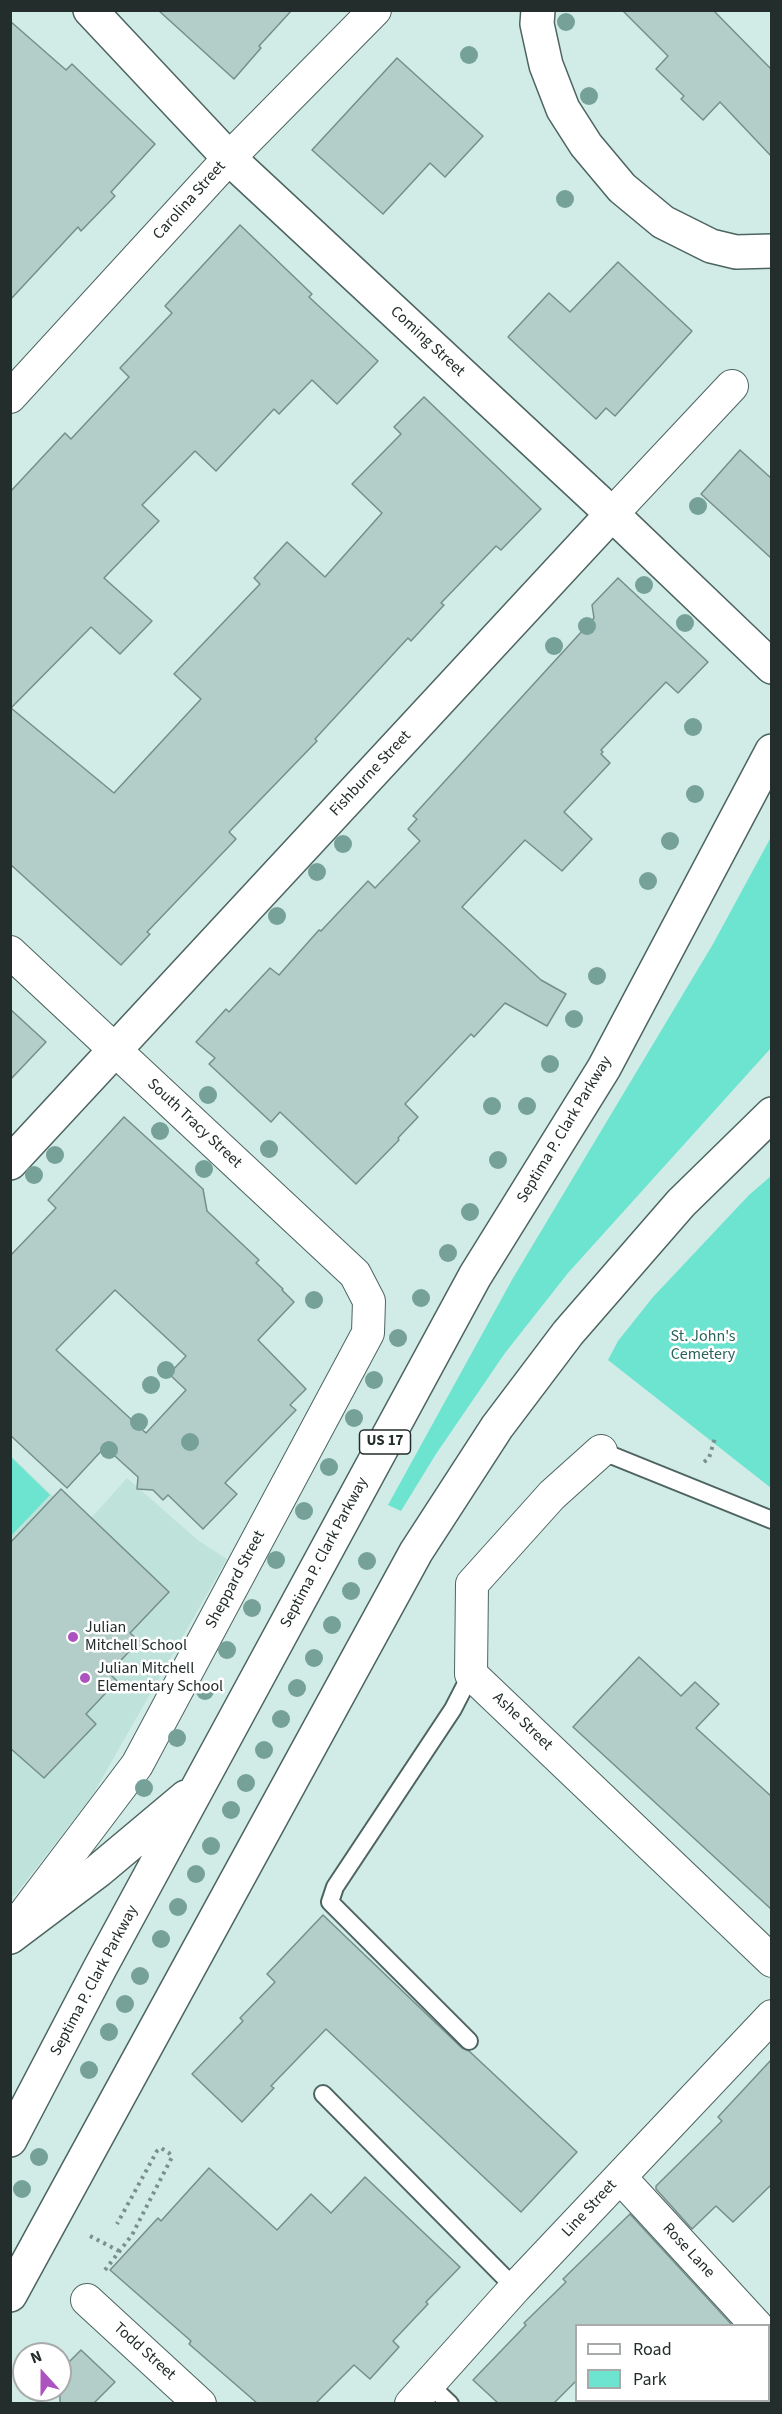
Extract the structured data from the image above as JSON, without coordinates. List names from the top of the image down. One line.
{"streets":{"main road":["Coming Street","Fishburne Street","Septima P. Clark Parkway","US 17"],"street":["Carolina Street","South Tracy Street","Sheppard Street","Ashe Street","Line Street","Rose Lane","Todd Street"]},"crossings":[["Carolina Street","Coming Street"],["Coming Street","Fishburne Street"],["Fishburne Street","South Tracy Street"],["South Tracy Street","Sheppard Street"],["Line Street","Rose Lane"]],"parks":["St. John's Cemetery"],"places":["Julian Mitchell School","Julian Mitchell Elementary School"],"legend":["Road","Park"],"north":"top"}
